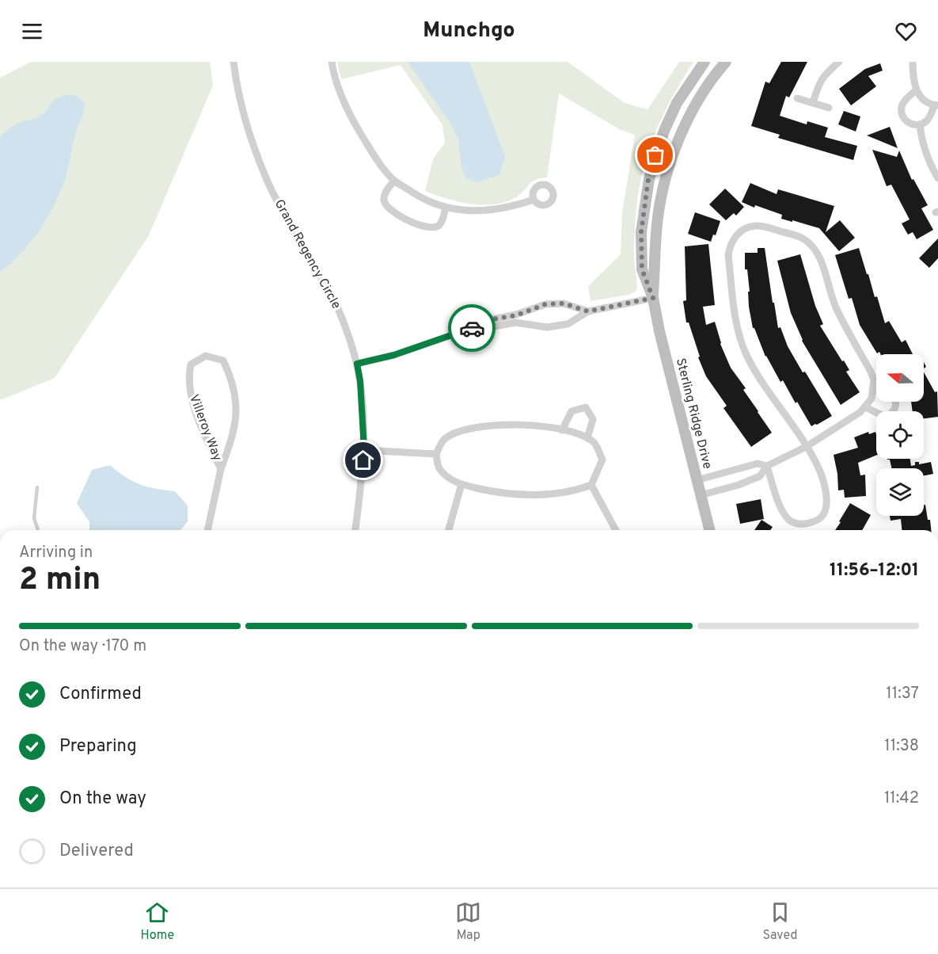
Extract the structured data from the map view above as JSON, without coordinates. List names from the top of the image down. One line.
{"streets":{"street":["Grand Regency Circle","Sterling Ridge Drive","Villeroy Way"]},"north":"left","page":{"header":"Munchgo","heading":["2 min","Arriving in","11:56–12:01"],"bar":"On the way · 170 m","list":[["Confirmed","11:37"],["Preparing","11:38"],["On the way","11:42"],"Delivered"],"tabs":["Home","Map","Saved"]}}
